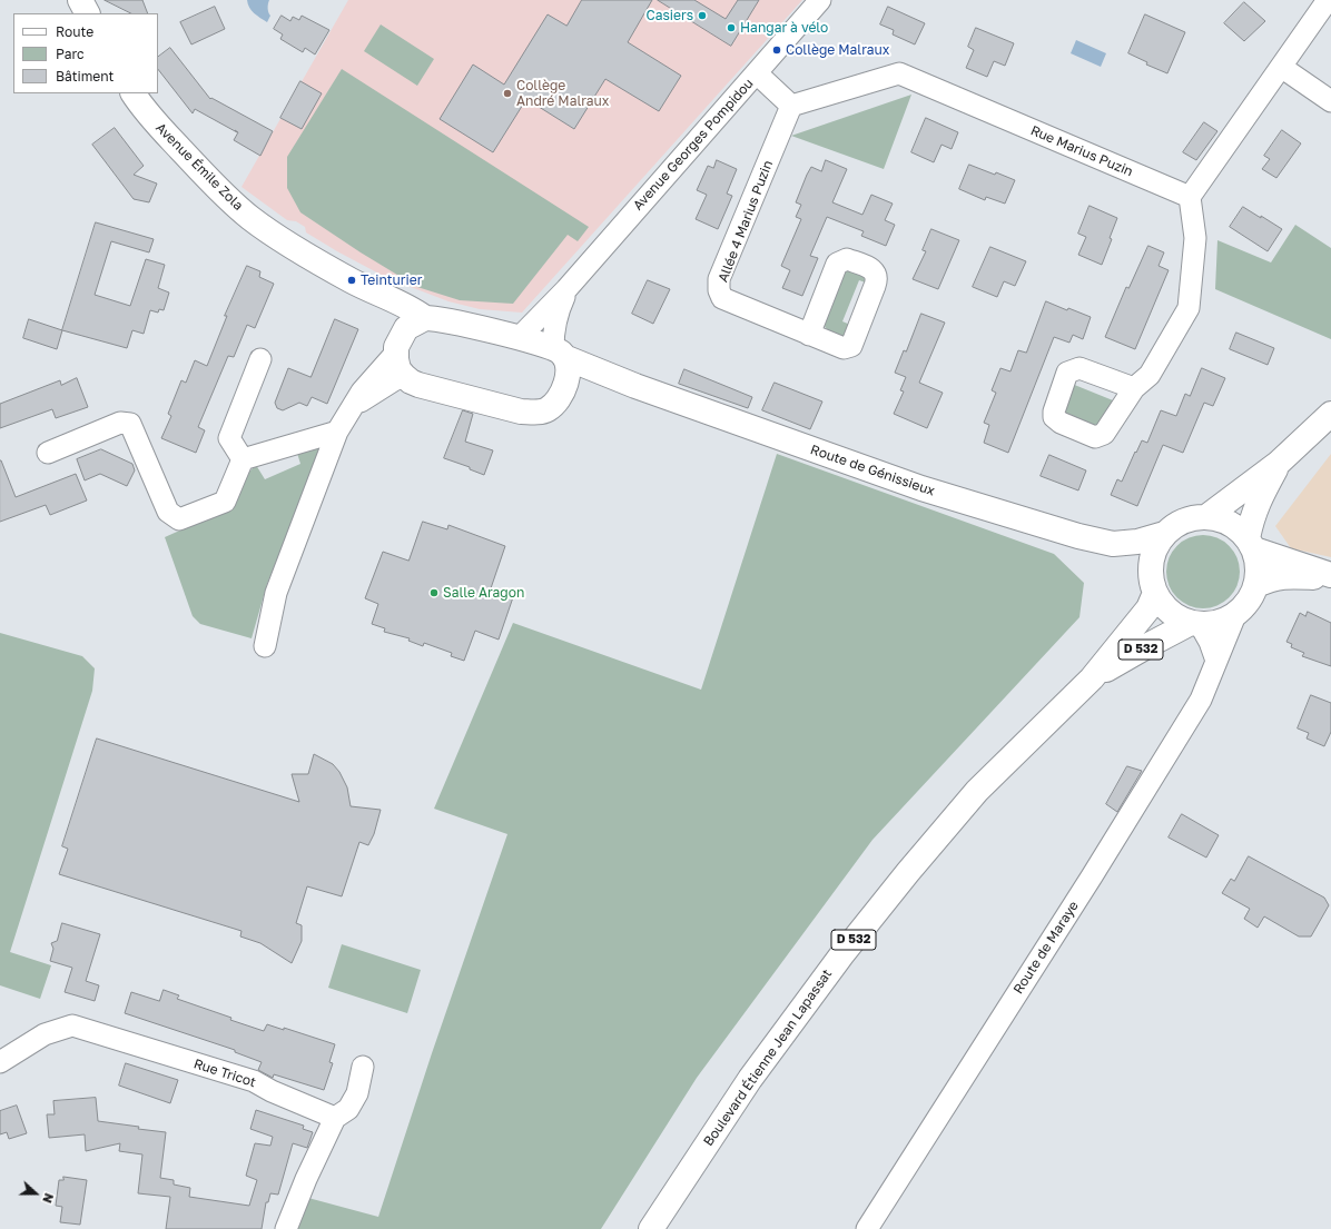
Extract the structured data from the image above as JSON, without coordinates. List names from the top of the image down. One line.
{"streets":{"main road":["Avenue Émile Zola","Route de Génissieux","D 532","Boulevard Étienne Jean Lapassat"],"street":["Avenue Georges Pompidou","Rue Marius Puzin","Allée 4 Marius Puzin","Route de Maraye","Rue Tricot"]},"crossings":[["Avenue Georges Pompidou","Route de Génissieux"],["Rue Marius Puzin","Allée 4 Marius Puzin"],["Avenue Émile Zola","Route de Génissieux"],["Route de Génissieux","Route de Maraye"],["Route de Génissieux","Boulevard Étienne Jean Lapassat"],["Route de Maraye","Boulevard Étienne Jean Lapassat"]],"places":["Casiers","Hangar à vélo","Collège Malraux","Collège André Malraux","Teinturier","Salle Aragon"],"legend":["Route","Parc","Bâtiment"],"north":"right"}
